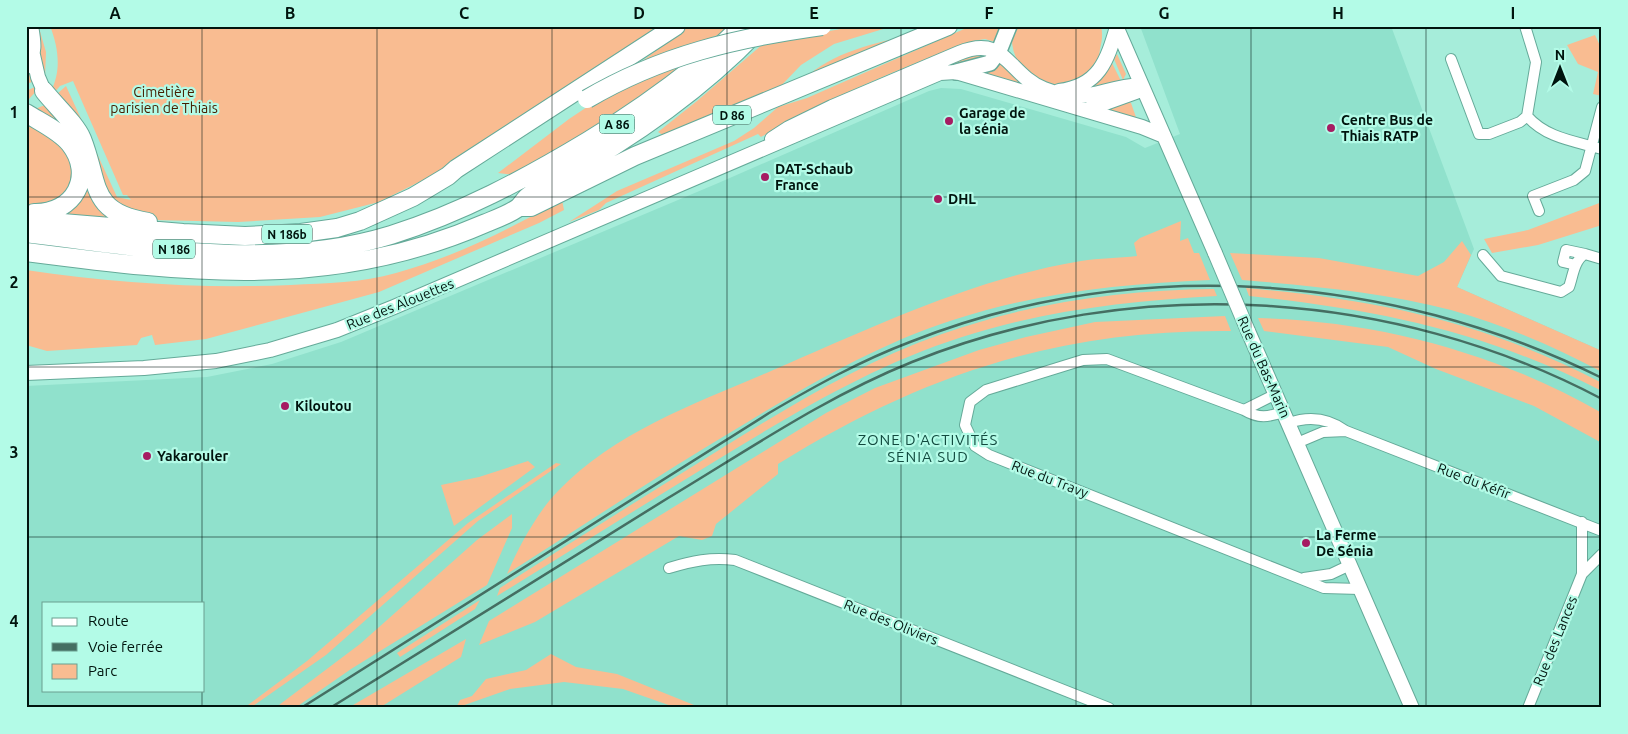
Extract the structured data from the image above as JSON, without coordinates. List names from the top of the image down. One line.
{"streets":{"highway":["D 86","A 86","N 186b","N 186"],"main road":["Rue des Alouettes","Rue du Bas-Marin"],"street":["Rue du Travy","Rue du Kéfir","Rue des Oliviers","Rue des Lances"]},"crossings":[["D 86","A 86"],["A 86","N 186"],["Rue du Bas-Marin","Rue du Travy"],["Rue du Bas-Marin","Rue du Kéfir"],["Rue du Travy","Rue du Kéfir"],["Rue du Kéfir","Rue des Lances"]],"districts":["ZONE D'ACTIVITÉS SÉNIA SUD"],"parks":["Cimetière parisien de Thiais"],"places":["Garage de la sénia","Centre Bus de Thiais RATP","DAT-Schaub France","DHL","Kiloutou","Yakarouler","La Ferme De Sénia"],"legend":["Route","Voie ferrée","Parc"],"north":"top","grid":{"columns":["A","B","C","D","E","F","G","H","I"],"rows":["1","2","3","4"]}}
